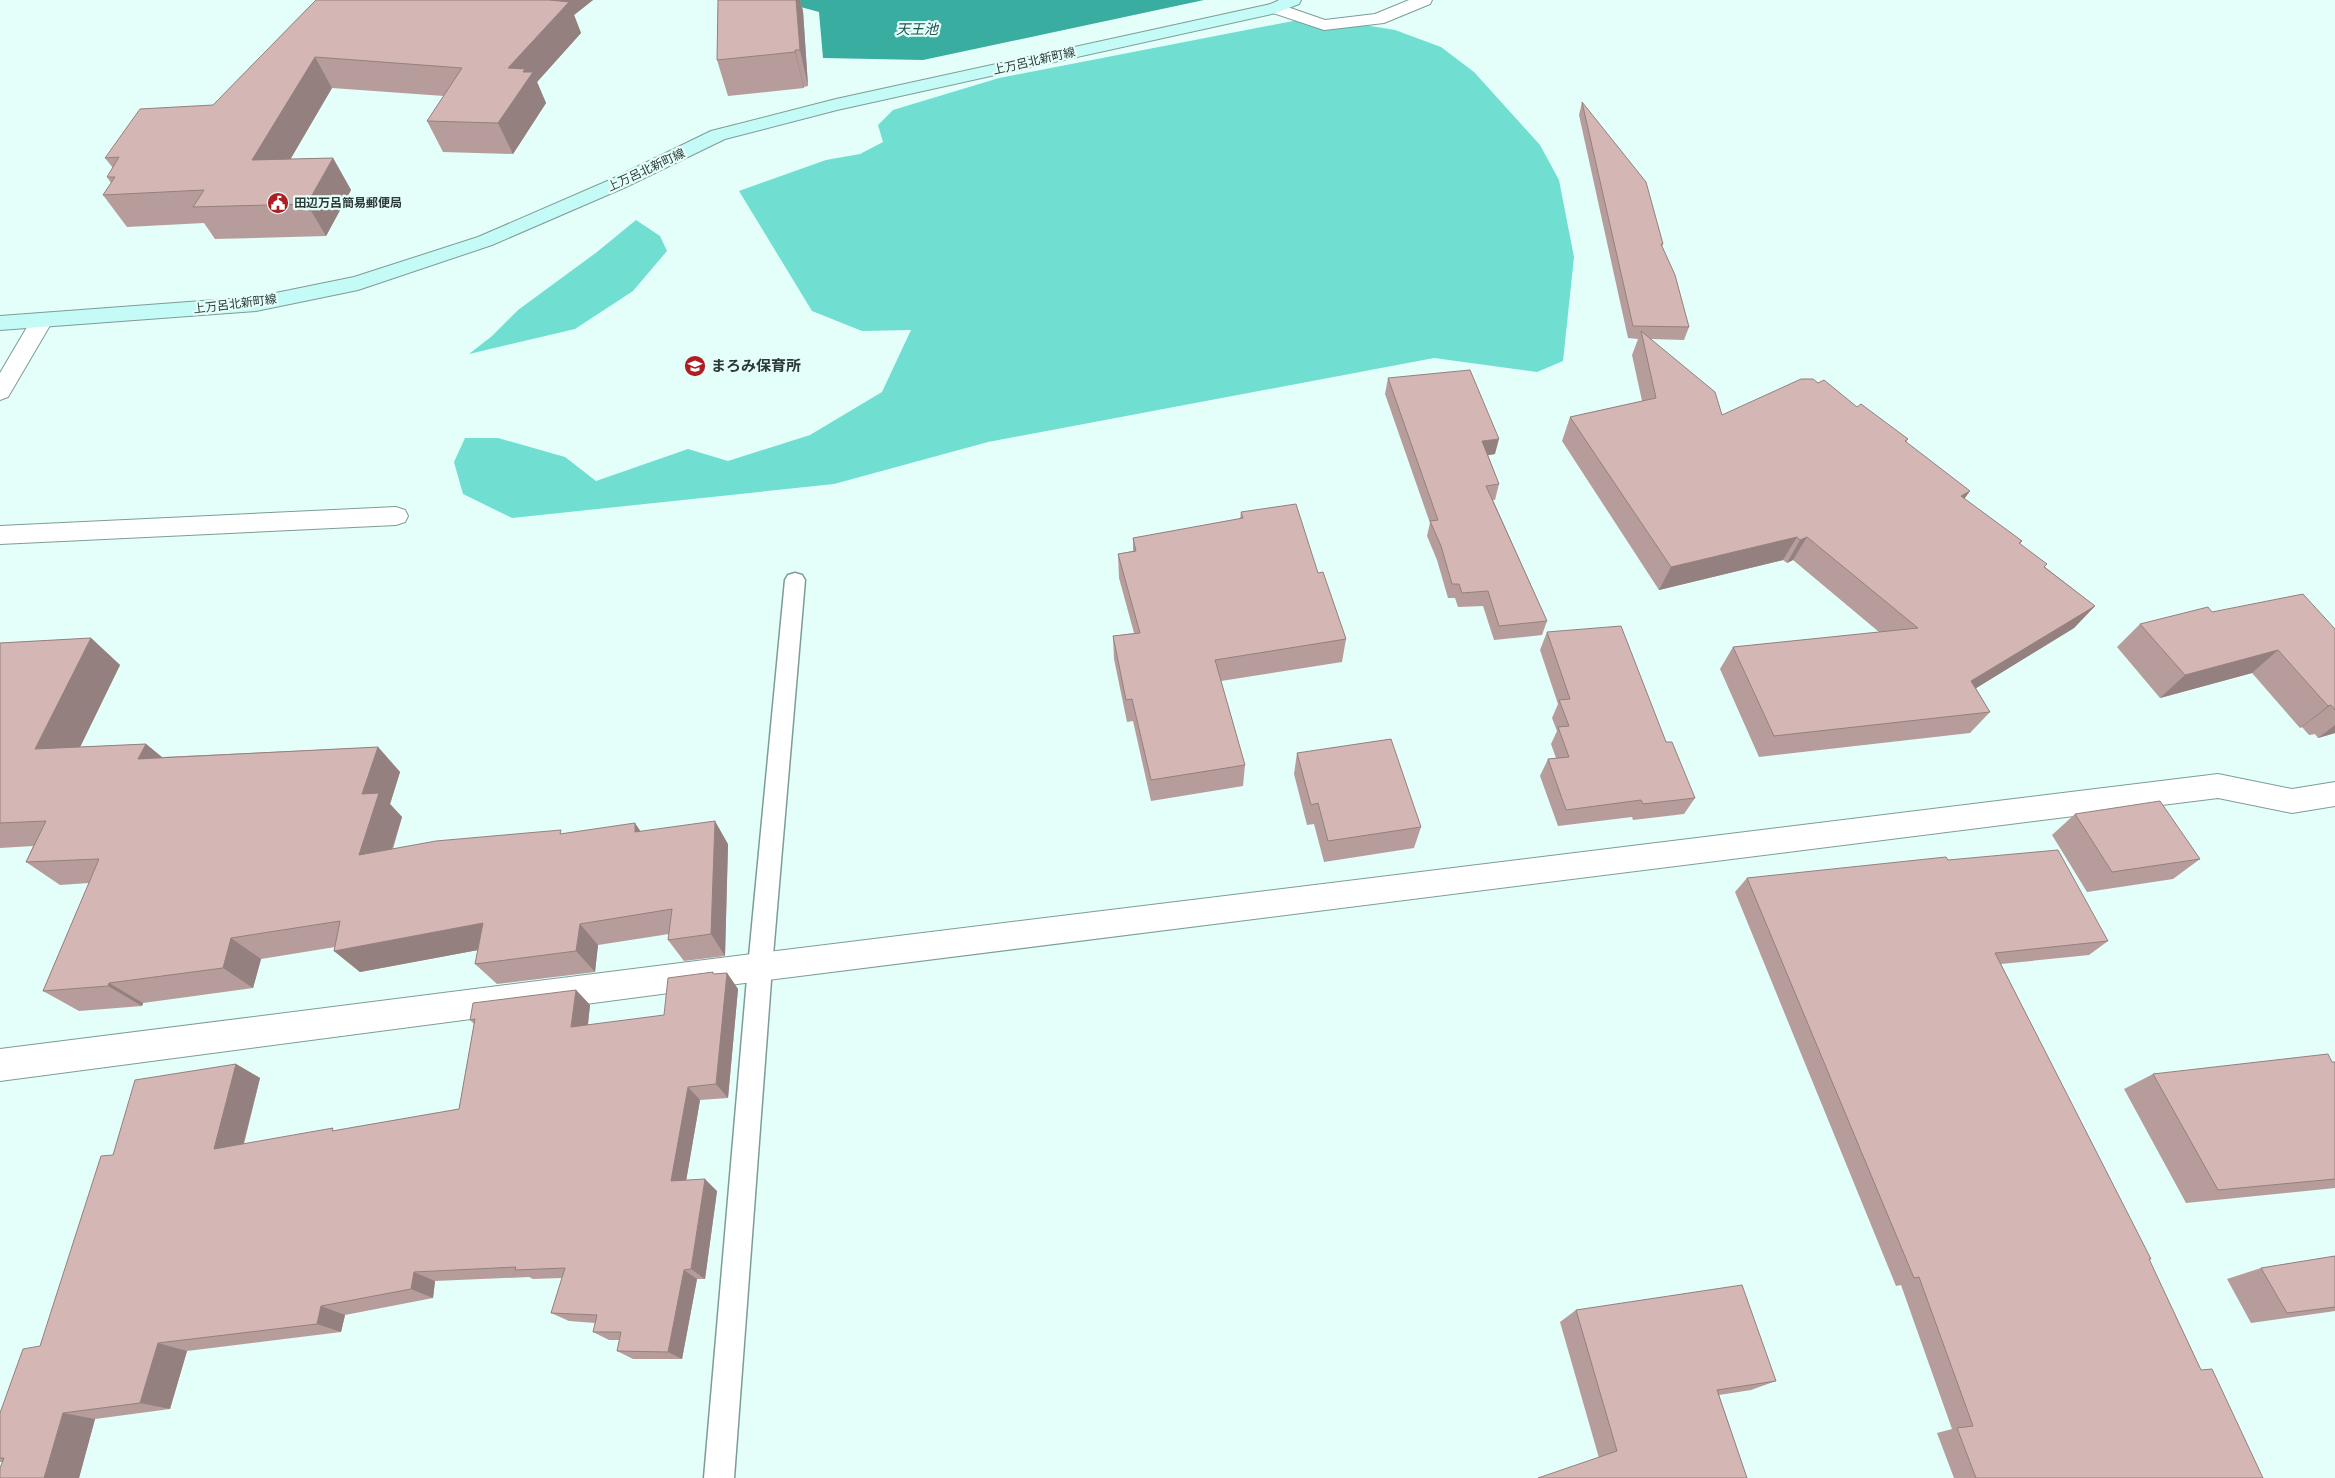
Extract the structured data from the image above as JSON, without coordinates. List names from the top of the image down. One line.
{"streets":{"main road":["上万呂北新町線"]},"water":["天王池"],"places":{"public building":["田辺万呂簡易郵便局"],"school or university":["まろみ保育所"]}}
